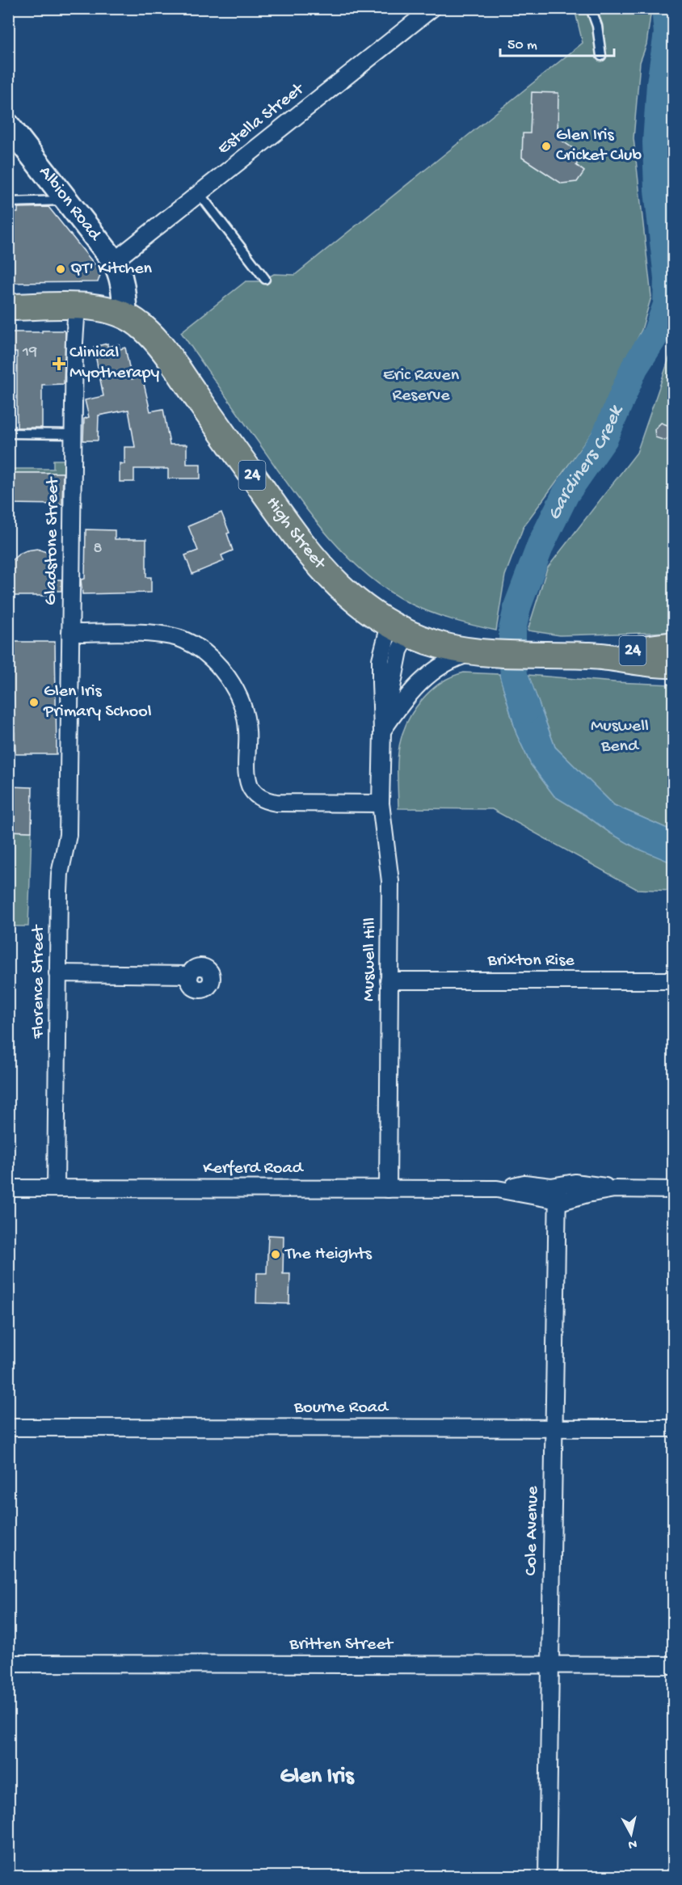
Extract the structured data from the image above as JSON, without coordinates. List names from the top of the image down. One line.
{"streets":{"main road":["Albion Road","24","High Street"],"street":["Estella Street","Gladstone Street","Muswell Hill","Brixton Rise","Florence Street","Kerferd Road","Bourne Road","Cole Avenue","Britten Street"]},"crossings":[["Estella Street","Albion Road"],["Albion Road","High Street"],["High Street","Gladstone Street"],["High Street","Muswell Hill"],["Gladstone Street","Florence Street"],["Muswell Hill","Brixton Rise"],["Muswell Hill","Kerferd Road"],["Florence Street","Kerferd Road"],["Kerferd Road","Cole Avenue"],["Bourne Road","Cole Avenue"],["Cole Avenue","Britten Street"]],"districts":["Glen Iris"],"water":["Gardiners Creek"],"parks":["Eric Raven Reserve","Muswell Bend"],"places":{"other":["Glen Iris Cricket Club","QT' Kitchen","Glen Iris Primary School","The Heights"],"health":["Clinical Myotherapy"]},"house_numbers":["19","8"],"scale_bar":"50 m","north":"bottom"}
